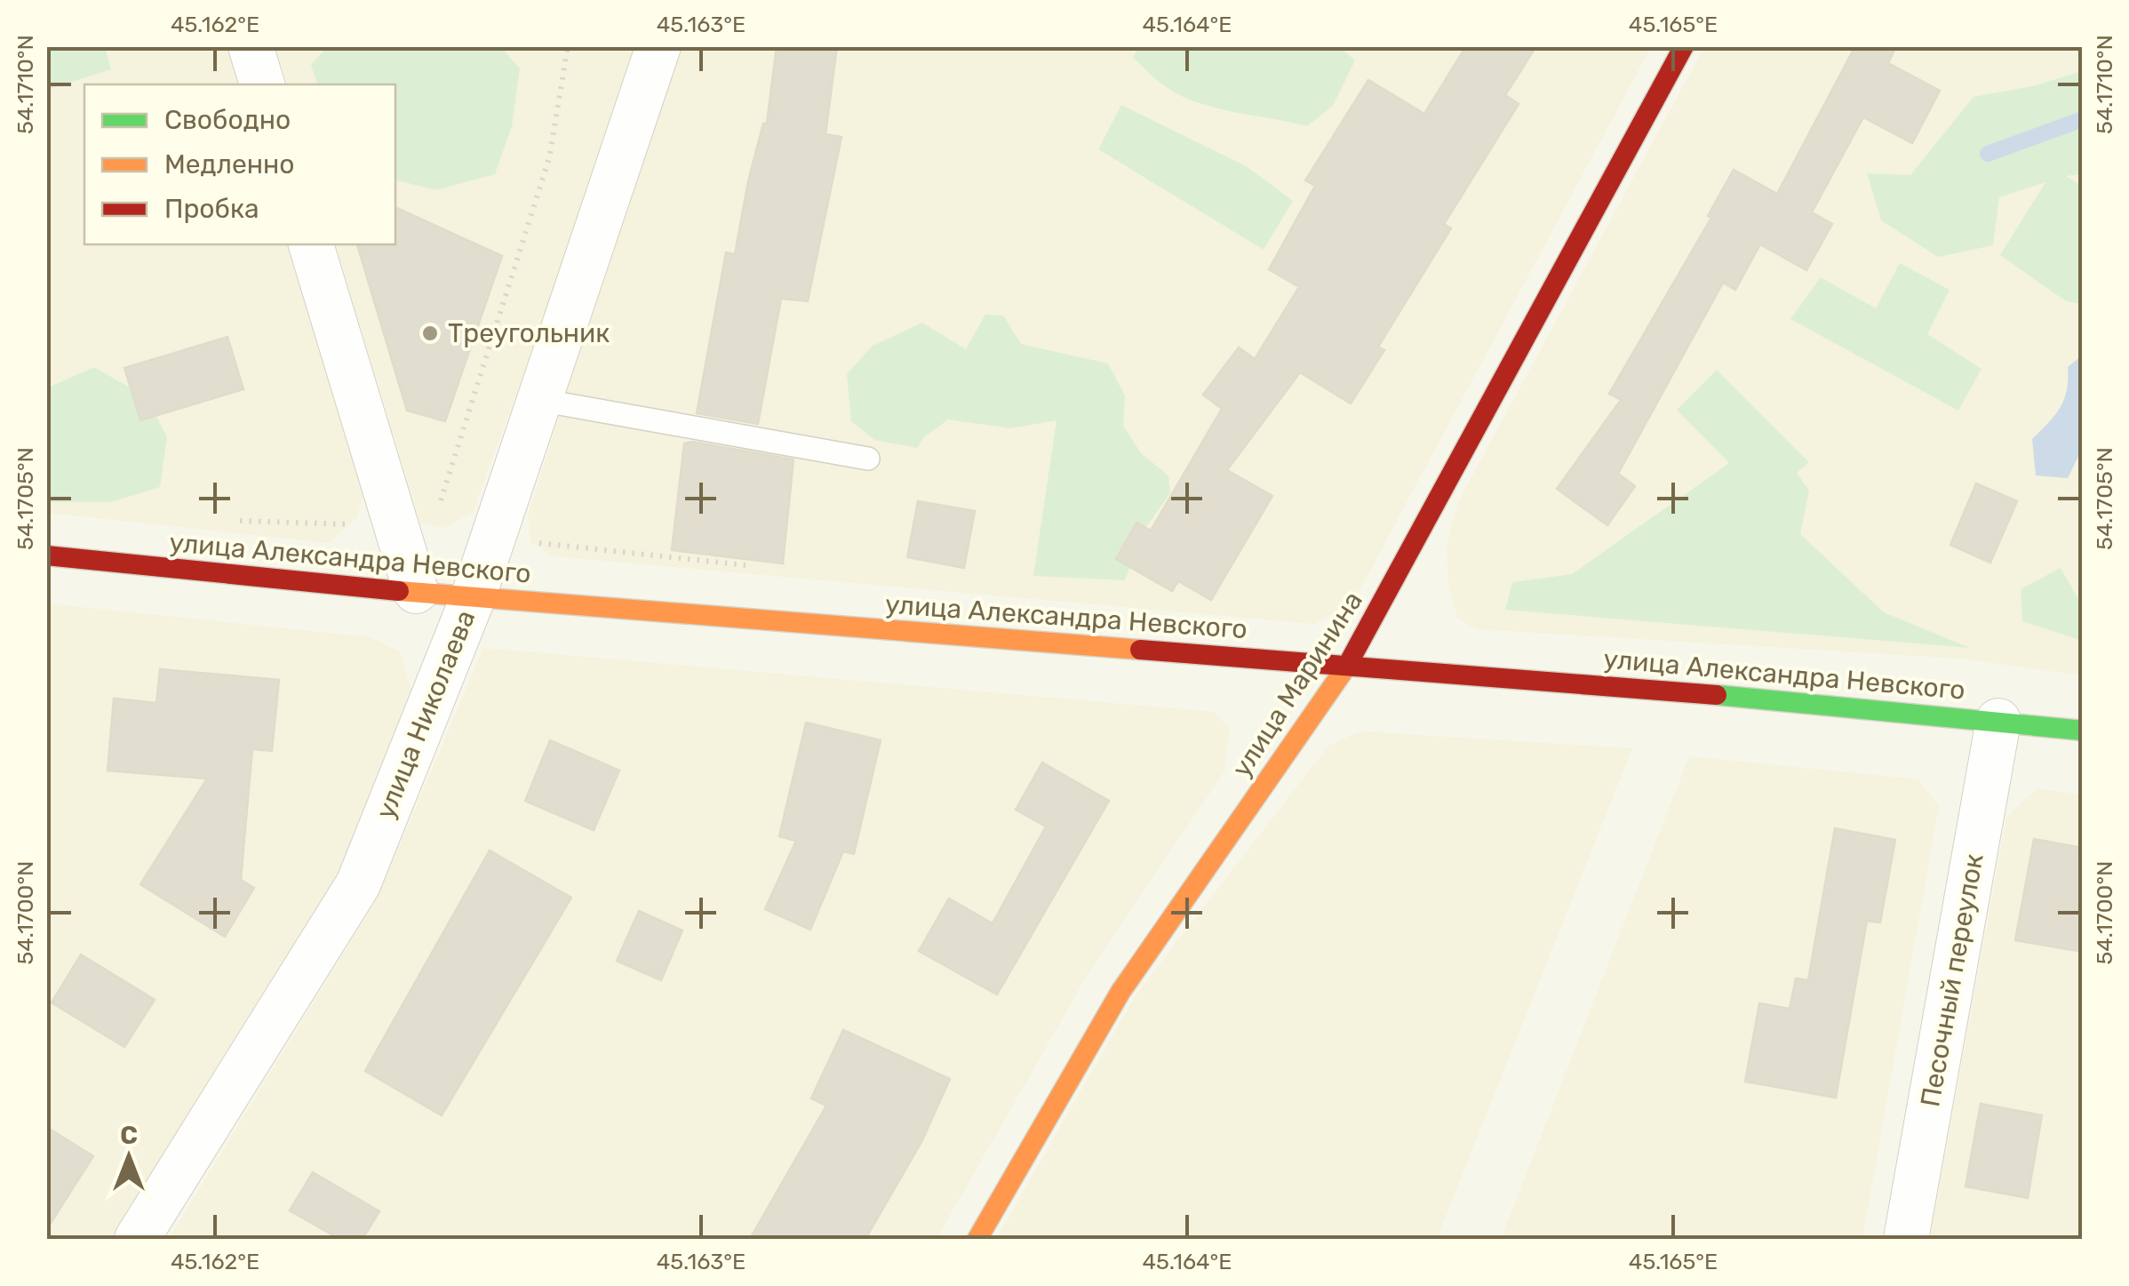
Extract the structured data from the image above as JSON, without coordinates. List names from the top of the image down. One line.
{"streets":{"main road":["улица Александра Невского","улица Маринина"],"street":["улица Николаева","Песочный переулок"]},"crossings":[["улица Александра Невского","улица Маринина"],["улица Александра Невского","улица Николаева"],["улица Александра Невского","Песочный переулок"]],"places":["Треугольник"],"legend":["Свободно","Медленно","Пробка"],"north":"top","coordinates":["45.162°E","45.163°E","45.164°E","45.165°E","54.1710°N","54.1705°N","54.1700°N"]}
